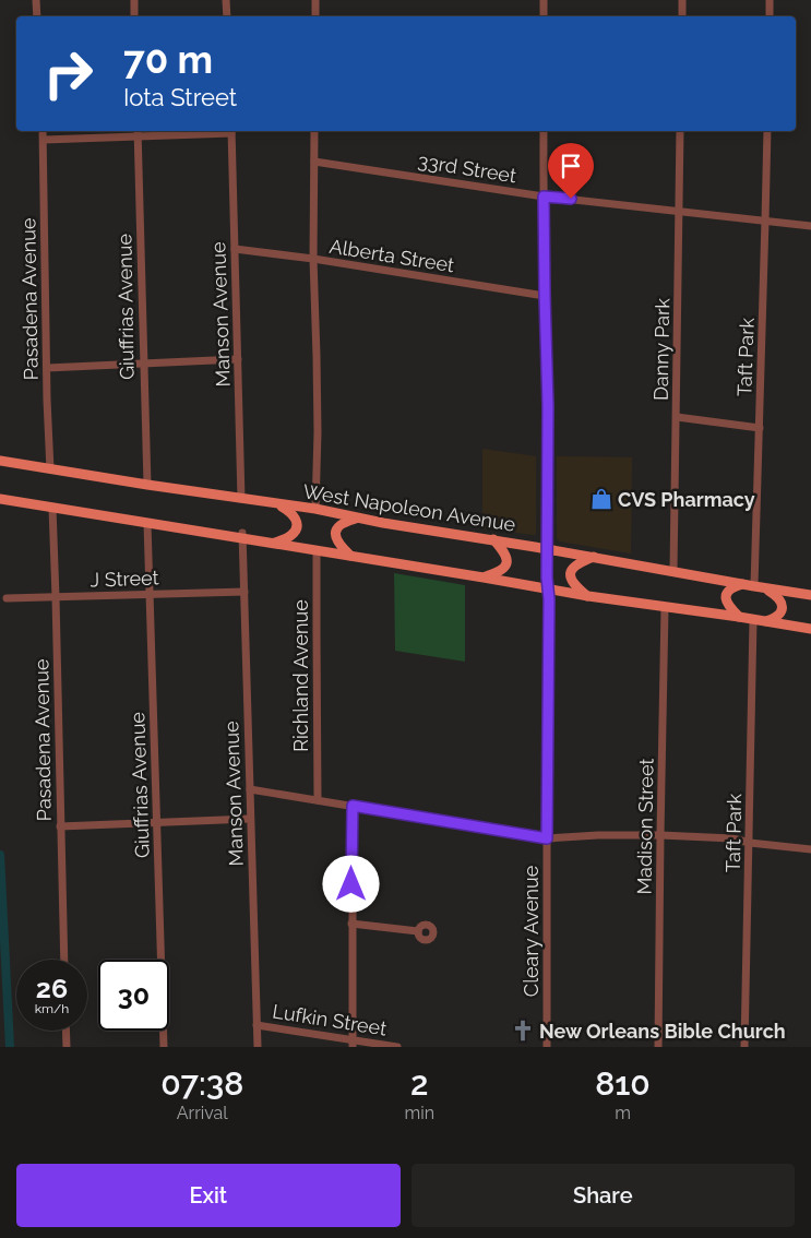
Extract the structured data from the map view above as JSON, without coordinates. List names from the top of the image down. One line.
{"streets":{"main road":["West Napoleon Avenue"],"street":["33rd Street","Alberta Street","Pasadena Avenue","Giuffrias Avenue","Manson Avenue","Danny Park","Taft Park","J Street","Richland Avenue","Madison Street","Cleary Avenue","Lufkin Street"]},"crossings":[["33rd Street","Danny Park"],["33rd Street","Taft Park"],["33rd Street","Cleary Avenue"],["Alberta Street","Manson Avenue"],["Alberta Street","Cleary Avenue"],["Pasadena Avenue","West Napoleon Avenue"],["Pasadena Avenue","J Street"],["Giuffrias Avenue","West Napoleon Avenue"],["Giuffrias Avenue","J Street"],["Manson Avenue","West Napoleon Avenue"],["Manson Avenue","J Street"],["Manson Avenue","Lufkin Street"],["Danny Park","West Napoleon Avenue"],["Taft Park","West Napoleon Avenue"],["West Napoleon Avenue","Cleary Avenue"]],"places":{"shop":["CVS Pharmacy"],"church":["New Orleans Bible Church"]},"page":{"turn":["70 m","Iota Street"],"speed":"26 km/h","limit":"30","eta":["07:38","Arrival","2","min","810","m"],"buttons":["Exit","Share"]}}
